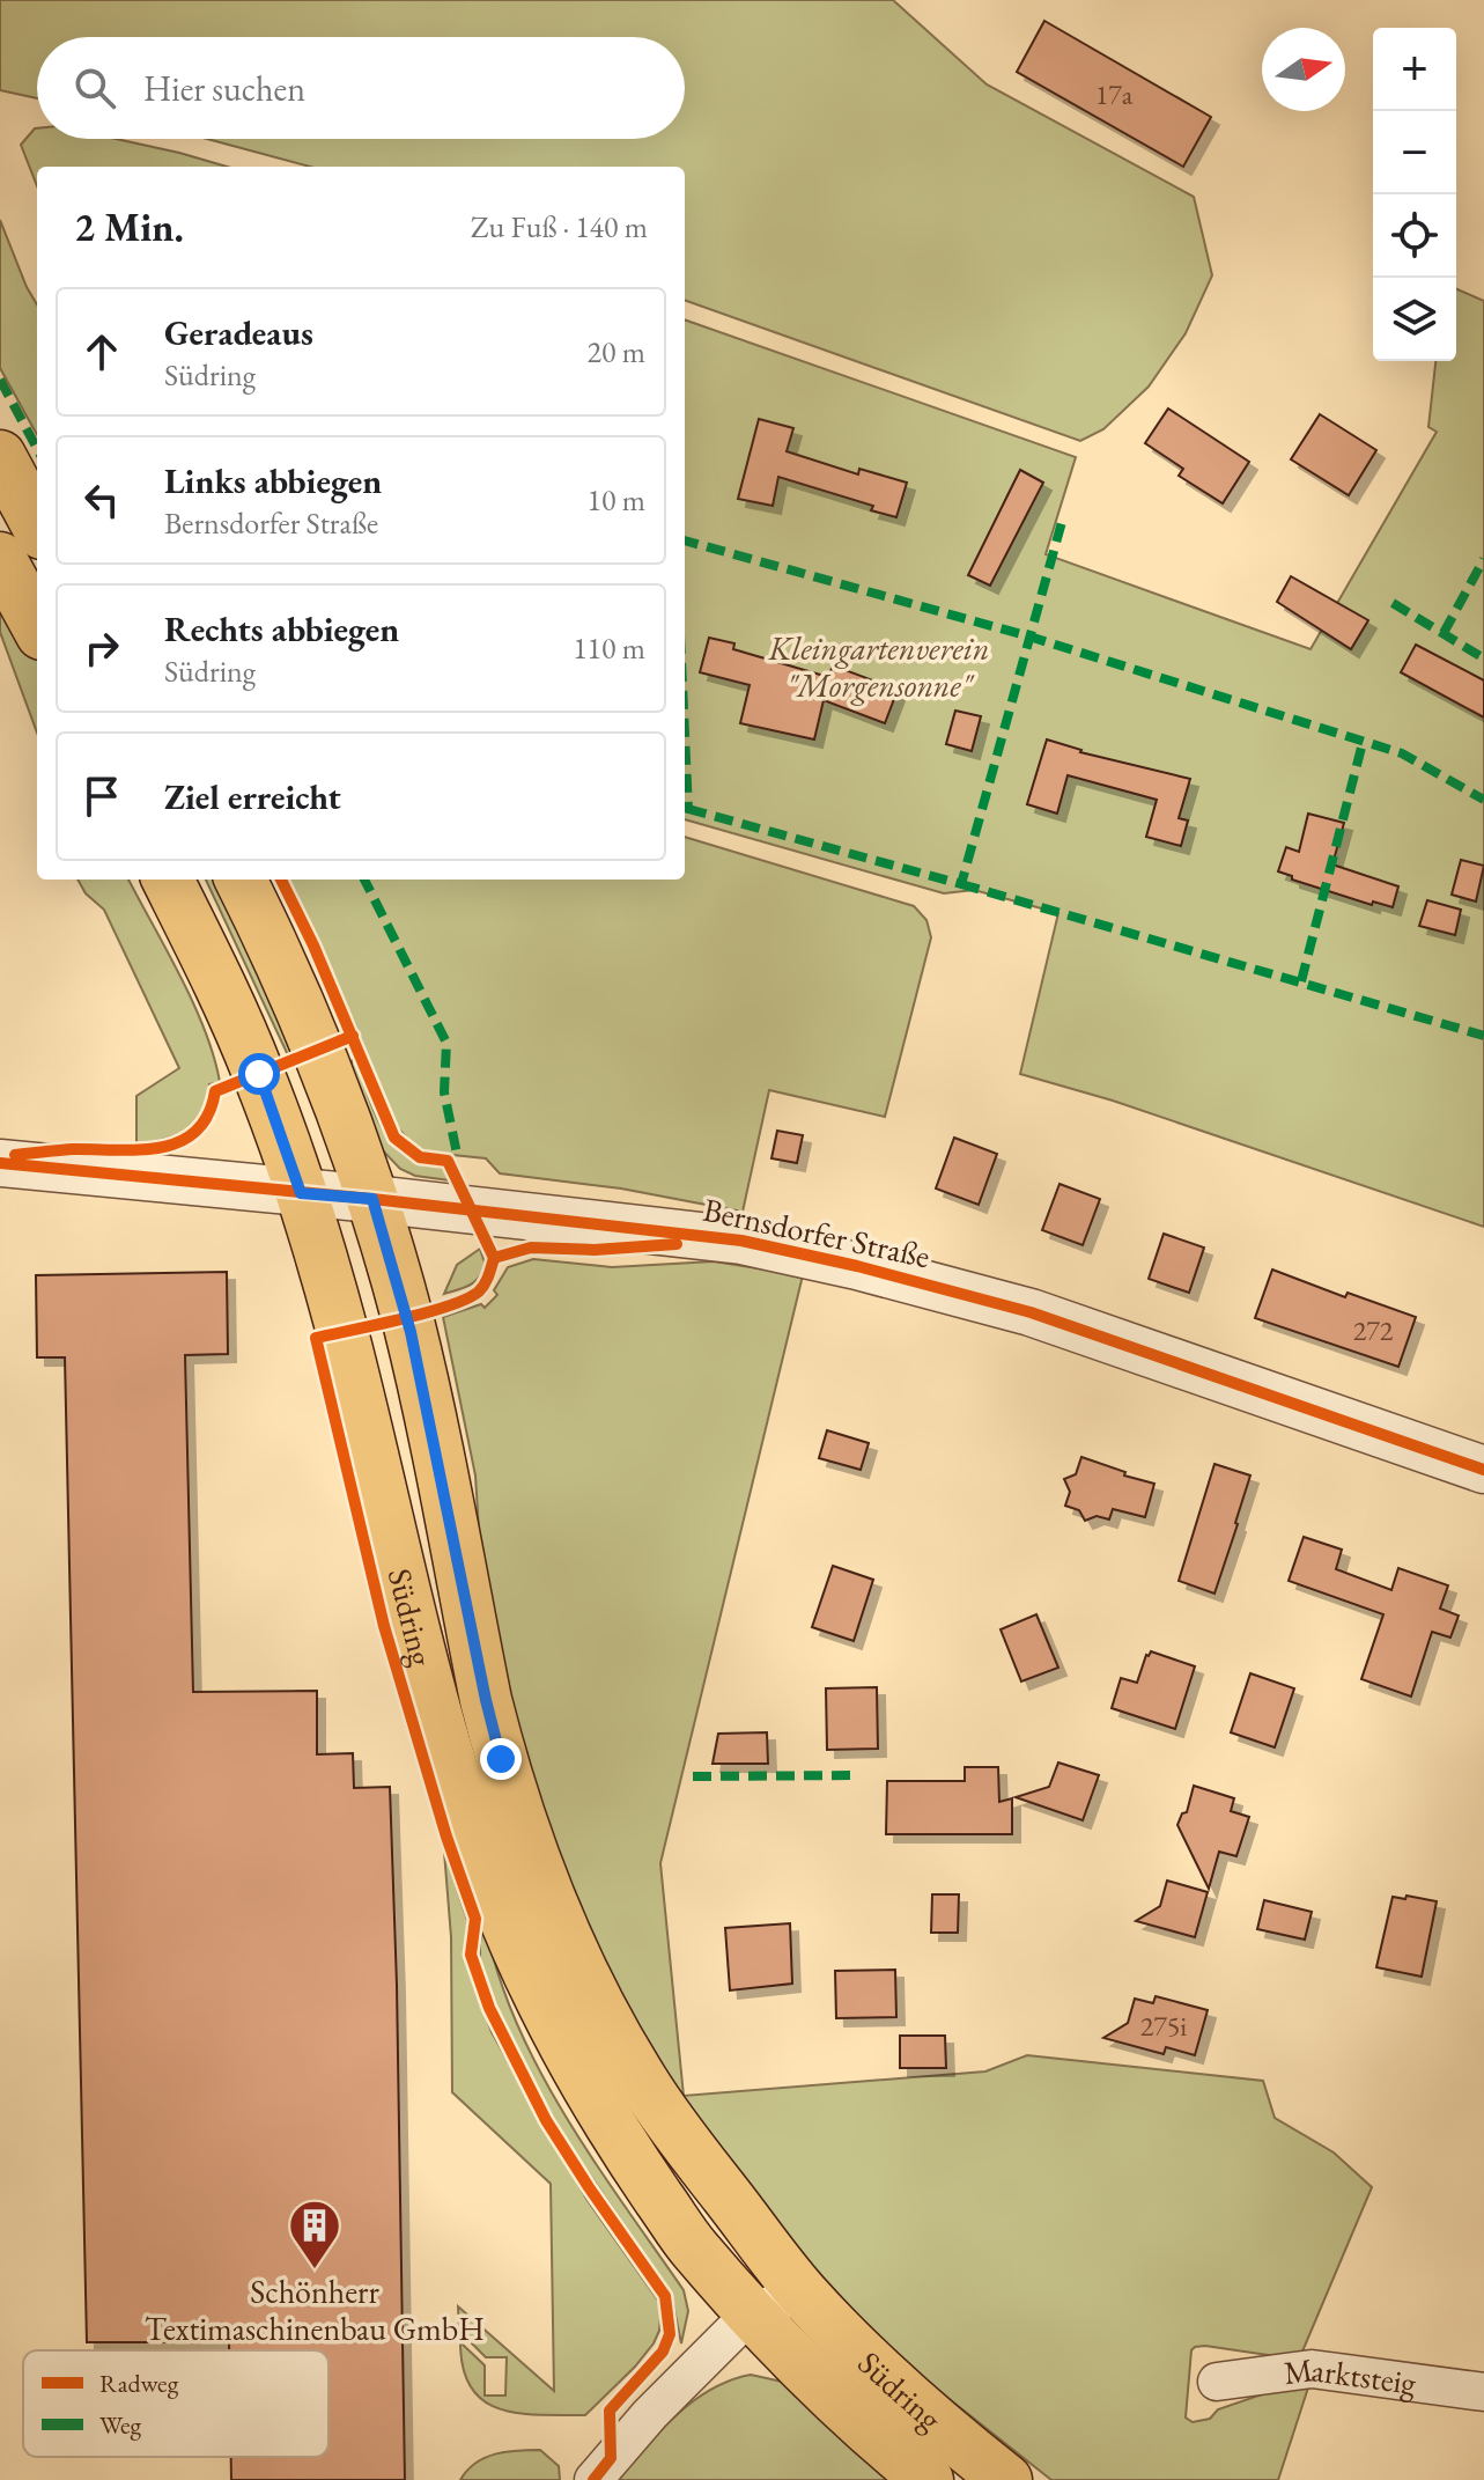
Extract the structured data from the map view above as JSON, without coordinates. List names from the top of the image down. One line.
{"streets":{"main road":["Südring"],"street":["Bernsdorfer Straße","Marktsteig"]},"crossings":[["Bernsdorfer Straße","Südring"]],"parks":["Kleingartenverein \"Morgensonne\""],"places":{"building":["Schönherr Textimaschinenbau GmbH"]},"house_numbers":["17a","272","275i"],"legend":["Radweg","Weg"],"north":"right","page":{"map_buttons":["+","−"],"search":"Hier suchen","heading":["2 Min.","Zu Fuß · 140 m"],"list":[["Geradeaus","Südring","20 m"],["Links abbiegen","Bernsdorfer Straße","10 m"],["Rechts abbiegen","Südring","110 m"],"Ziel erreicht"]}}
